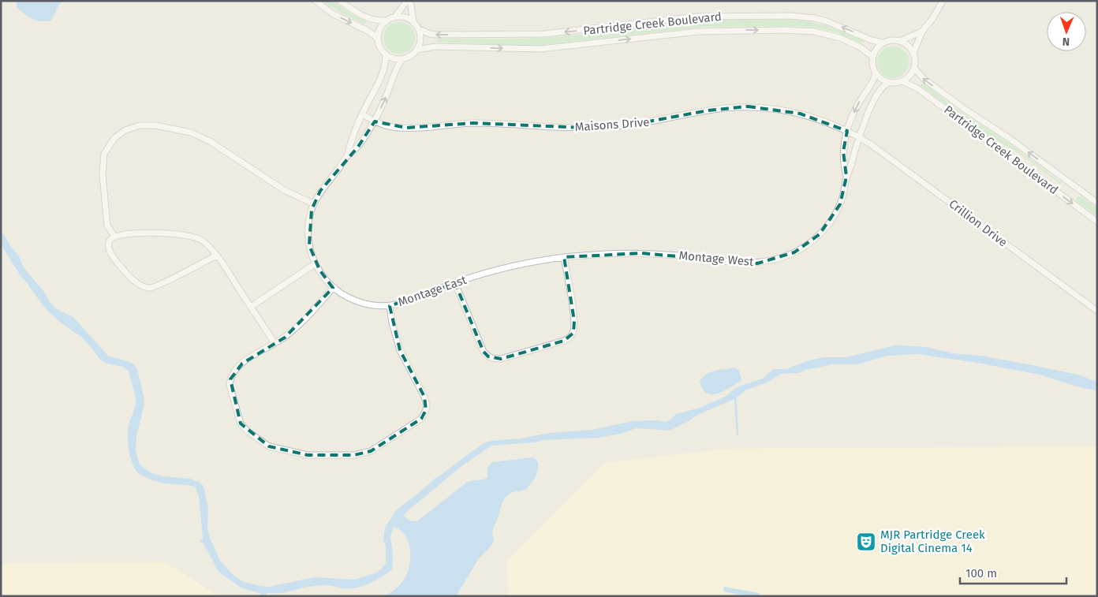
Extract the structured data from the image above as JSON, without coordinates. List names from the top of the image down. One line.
{"streets":{"street":["Partridge Creek Boulevard","Maisons Drive","Crillion Drive","Montage West","Montage East"]},"crossings":[["Partridge Creek Boulevard","Montage West"],["Partridge Creek Boulevard","Montage East"],["Maisons Drive","Crillion Drive"],["Maisons Drive","Montage West"],["Maisons Drive","Montage East"],["Crillion Drive","Montage West"],["Montage West","Montage East"]],"places":{"theatre":["MJR Partridge Creek Digital Cinema 14"]},"scale_bar":"100 m","north":"bottom"}
